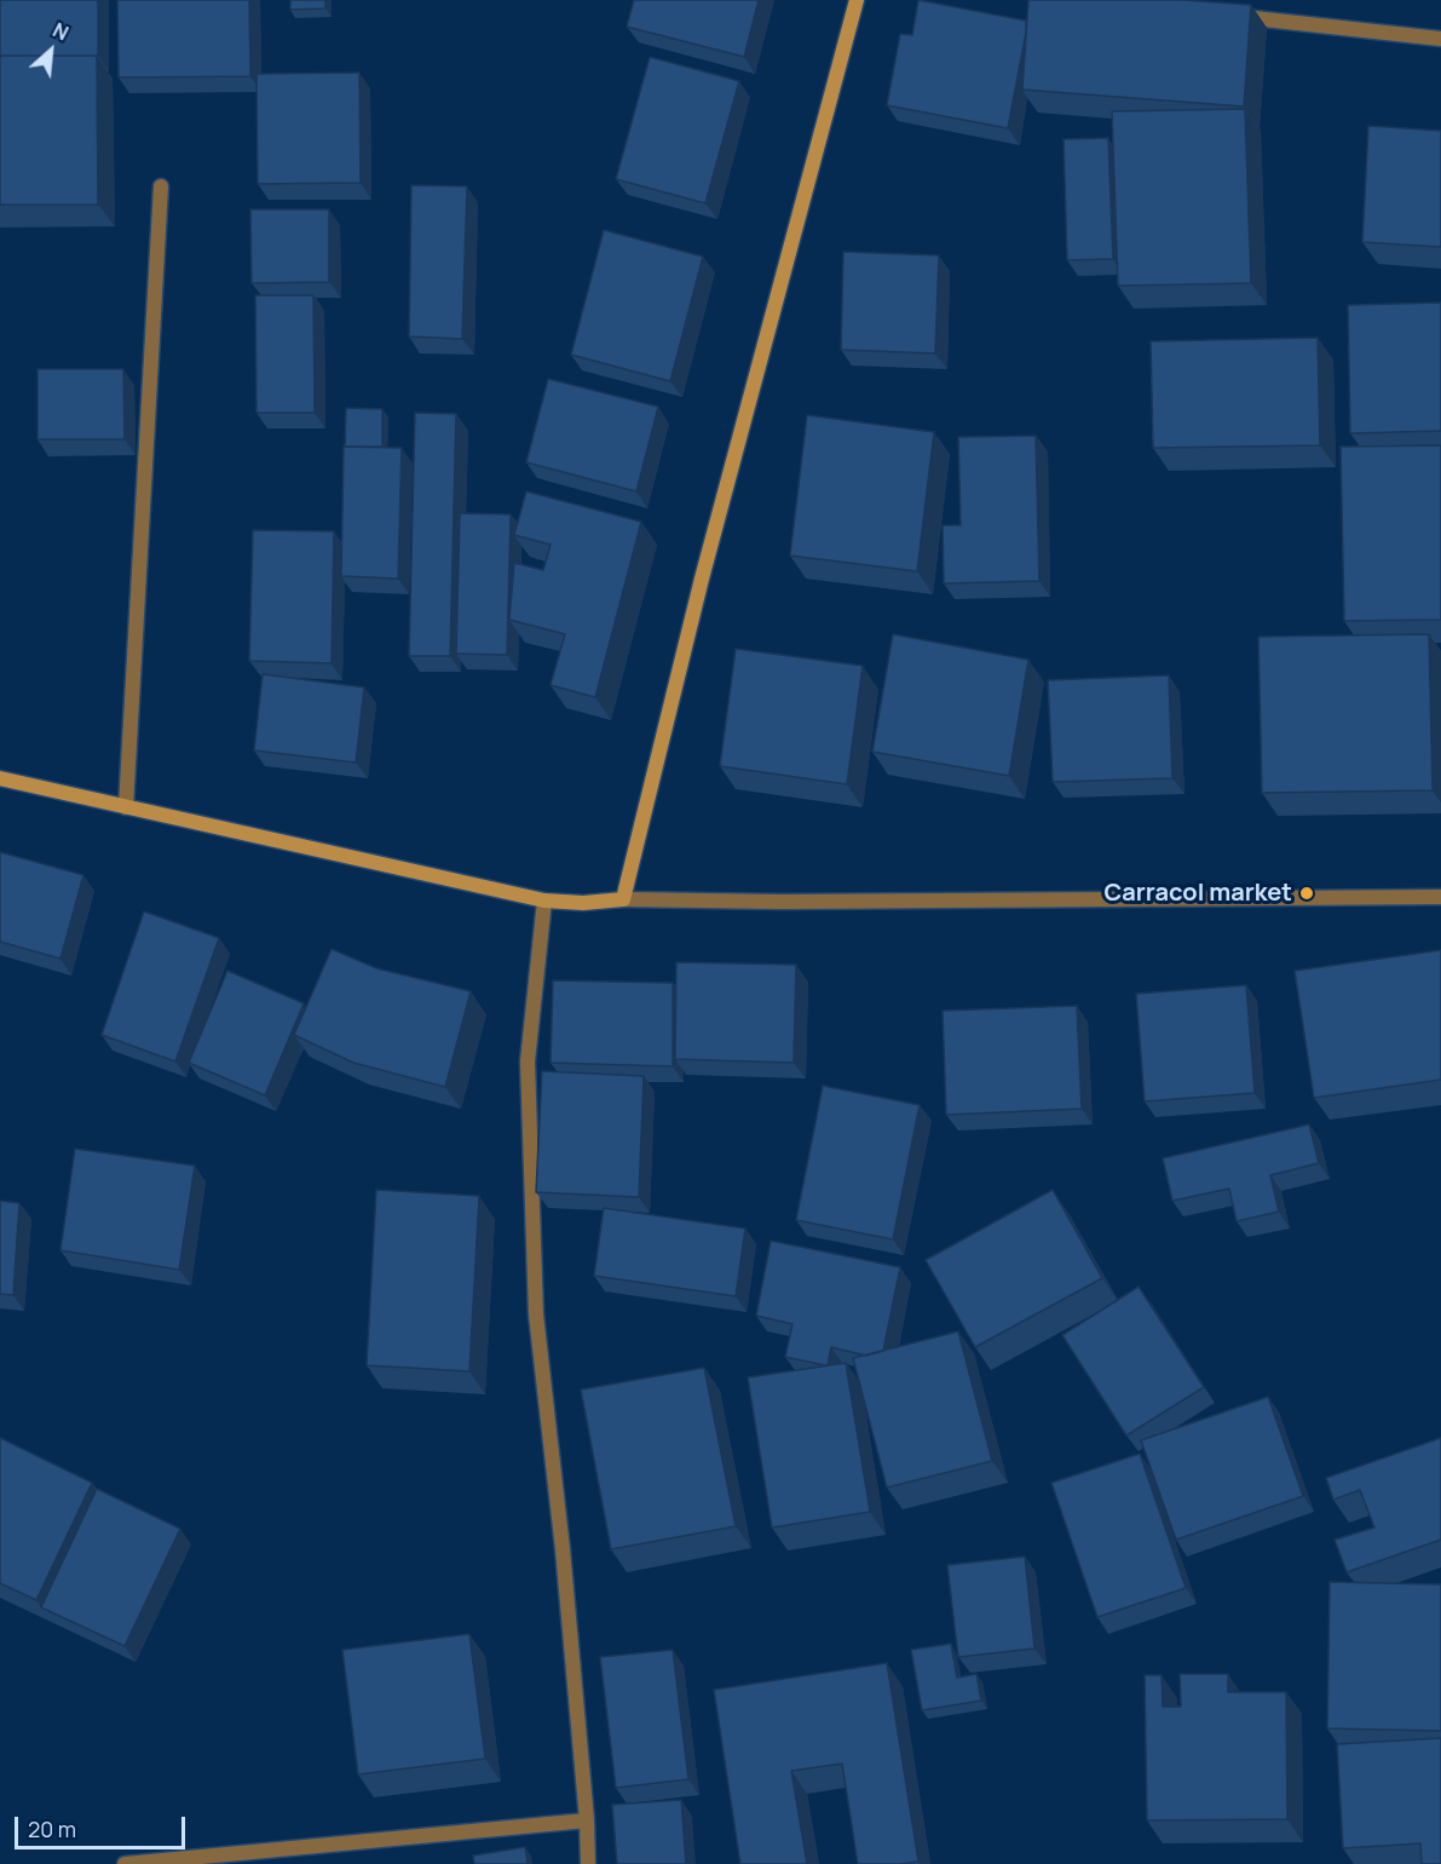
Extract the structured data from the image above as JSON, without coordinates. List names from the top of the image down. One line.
{"places":["Carracol market"],"scale_bar":"20 m","north":"top right"}
